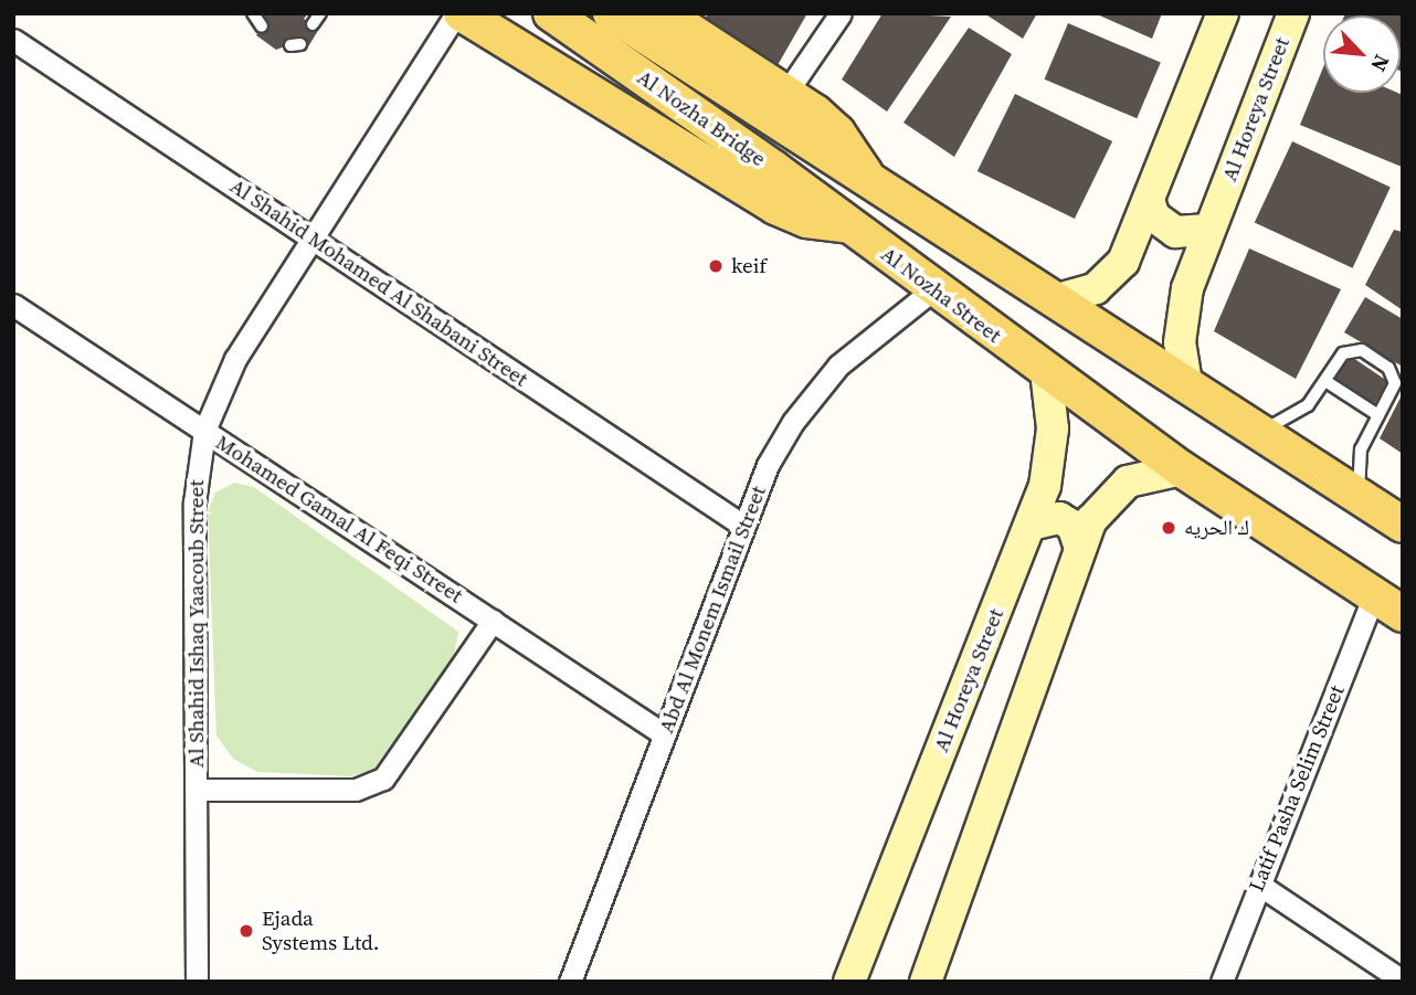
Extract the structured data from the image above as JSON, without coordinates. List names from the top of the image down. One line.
{"streets":{"main road":["Al Nozha Bridge","Al Nozha Street"],"street":["Al Horeya Street","Al Shahid Mohamed Al Shabani Street","Mohamed Gamal Al Feqi Street","Abd Al Monem Ismail Street","Al Shahid Ishaq Yaacoub Street","Latif Pasha Selim Street"]},"crossings":[["Al Horeya Street","Al Nozha Street"],["Al Nozha Bridge","Al Nozha Street"],["Al Shahid Mohamed Al Shabani Street","Abd Al Monem Ismail Street"],["Al Shahid Mohamed Al Shabani Street","Al Shahid Ishaq Yaacoub Street"],["Al Nozha Street","Abd Al Monem Ismail Street"],["Al Nozha Street","Latif Pasha Selim Street"],["Mohamed Gamal Al Feqi Street","Abd Al Monem Ismail Street"],["Mohamed Gamal Al Feqi Street","Al Shahid Ishaq Yaacoub Street"]],"places":["keif","ك الحريه","Ejada Systems Ltd."],"north":"bottom right"}
